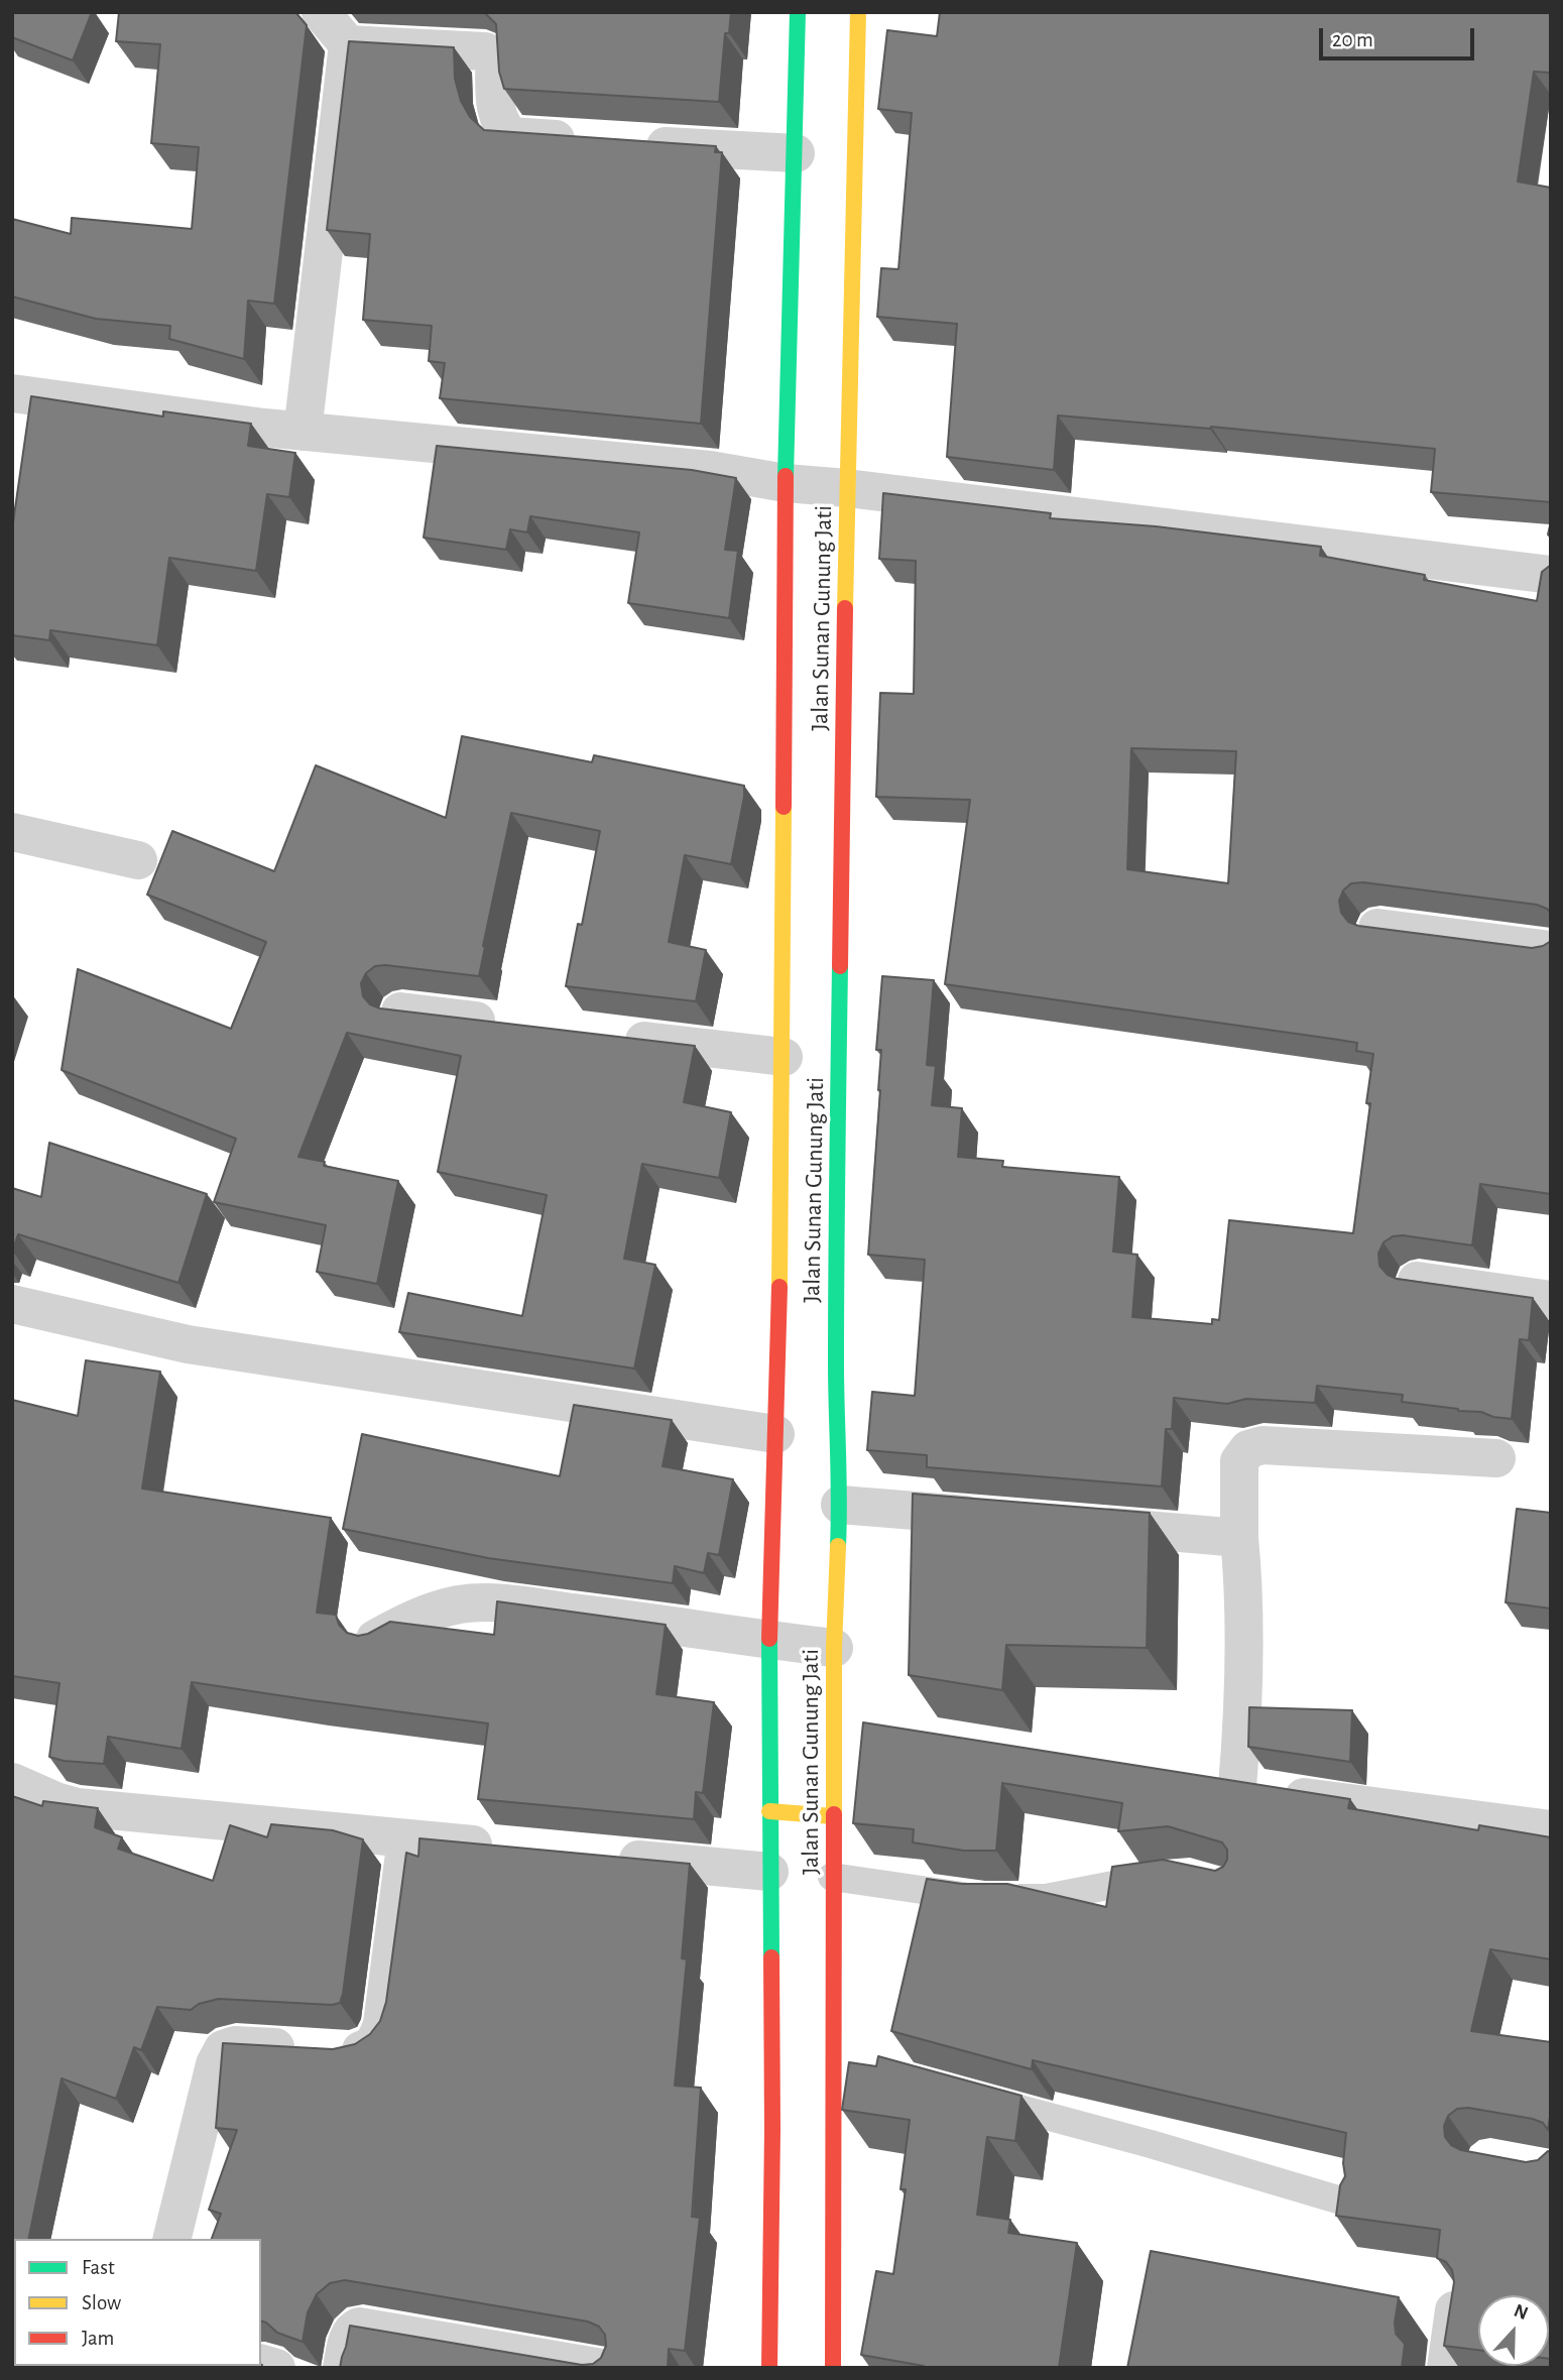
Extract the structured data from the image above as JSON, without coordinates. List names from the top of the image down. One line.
{"streets":{"highway":["Jalan Sunan Gunung Jati"]},"legend":["Fast","Slow","Jam"],"scale_bar":"20 m","north":"top"}
